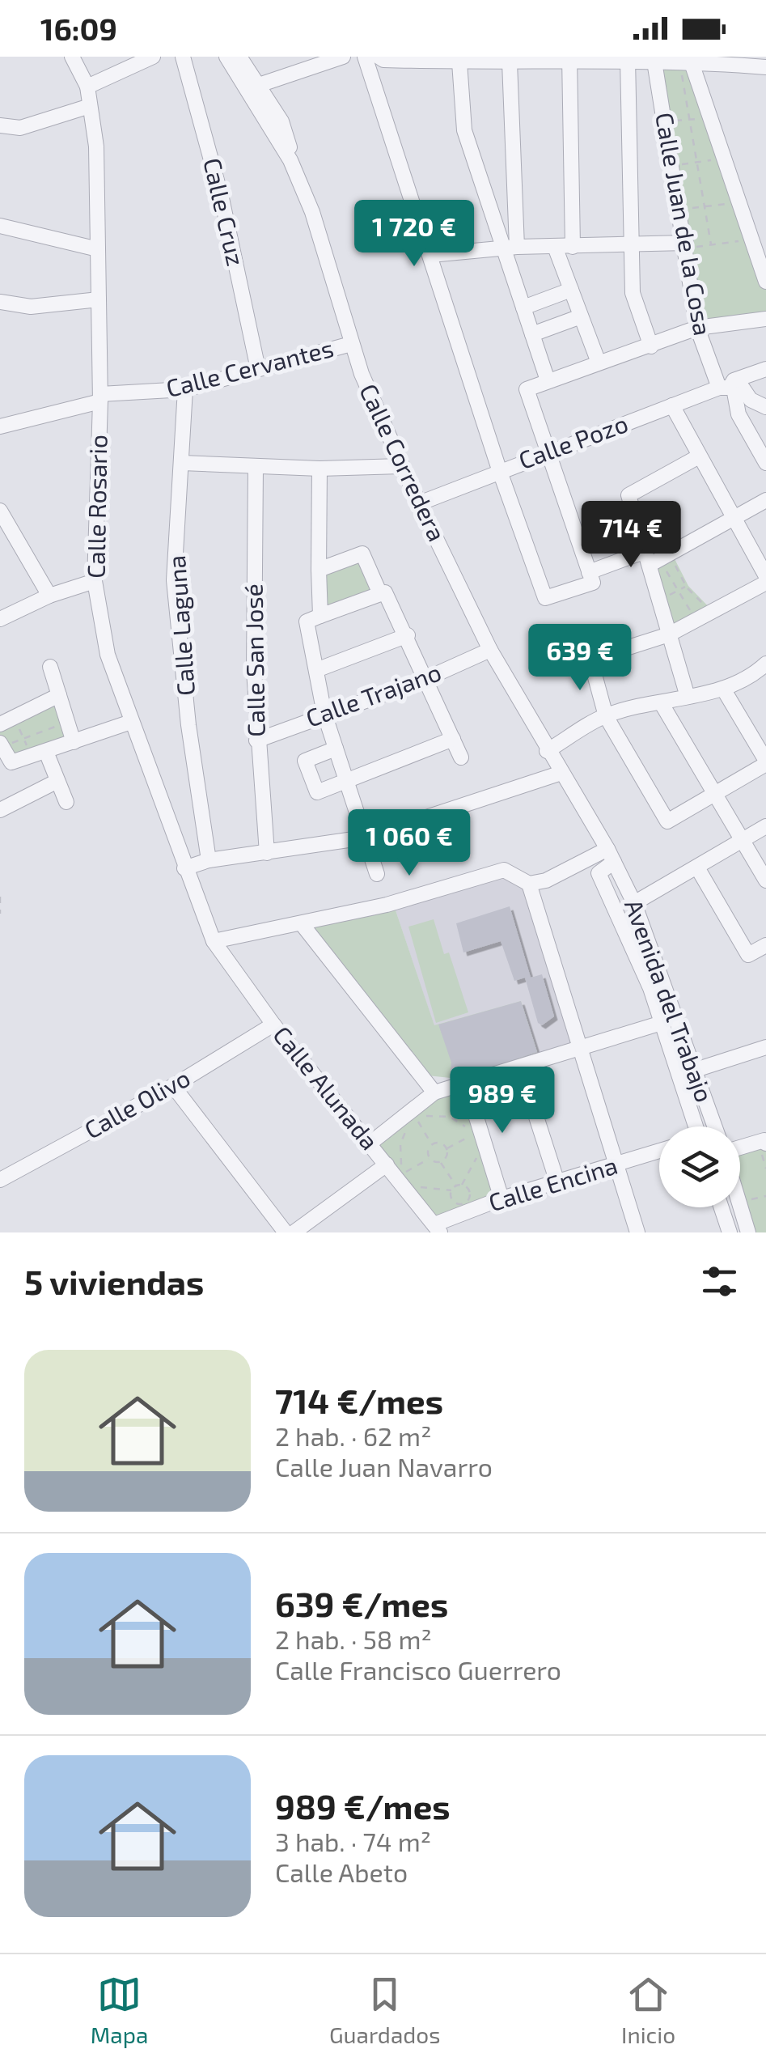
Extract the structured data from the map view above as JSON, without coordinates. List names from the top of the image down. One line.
{"streets":{"street":["Calle Cruz","Calle Juan de la Cosa","Calle Cervantes","Calle Pozo","Calle Corredera","Calle Rosario","Calle Laguna","Calle San José","Calle Trajano","Avenida del Trabajo","Calle Alunada","Calle Olivo","Calle Encina"]},"crossings":[["Calle Cruz","Calle Cervantes"],["Calle Juan de la Cosa","Calle Pozo"],["Calle Cervantes","Calle Corredera"],["Calle Cervantes","Calle Rosario"],["Calle Cervantes","Calle Laguna"],["Calle Pozo","Calle Corredera"],["Calle Corredera","Calle Trajano"],["Calle Corredera","Avenida del Trabajo"],["Calle Rosario","Calle Alunada"],["Calle San José","Calle Trajano"],["Calle Alunada","Calle Olivo"],["Calle Alunada","Calle Encina"]],"page":{"status":"16:09","price":["1 720 €","714 €","639 €","1 060 €","989 €"],"heading":"5 viviendas","list":[{"name":"714 €/mes","note":"2 hab. · 62 m² · Calle Juan Navarro"},{"name":"639 €/mes","note":"2 hab. · 58 m² · Calle Francisco Guerrero"},{"name":"989 €/mes","note":"3 hab. · 74 m² · Calle Abeto"}],"tabs":["Mapa","Guardados","Inicio"]}}
